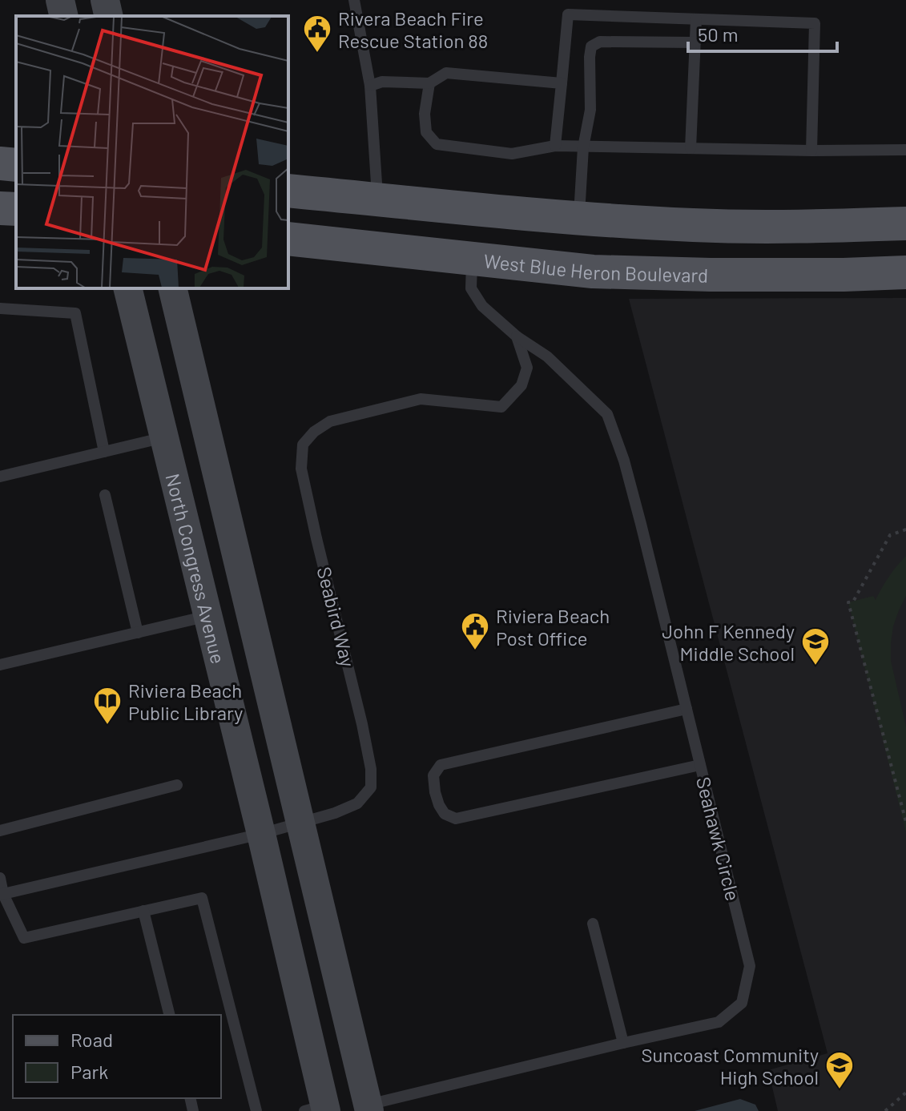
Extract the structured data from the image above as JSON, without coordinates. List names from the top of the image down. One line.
{"streets":{"main road":["West Blue Heron Boulevard"],"street":["North Congress Avenue"],"lane":["Seabird Way","Seahawk Circle"]},"crossings":[["North Congress Avenue","Seabird Way"],["Seabird Way","Seahawk Circle"]],"places":{"public building":["Rivera Beach Fire Rescue Station 88","Riviera Beach Post Office"],"school or university":["John F Kennedy Middle School","Suncoast Community High School"],"library":["Riviera Beach Public Library"]},"legend":["Road","Park"],"scale_bar":"50 m"}
